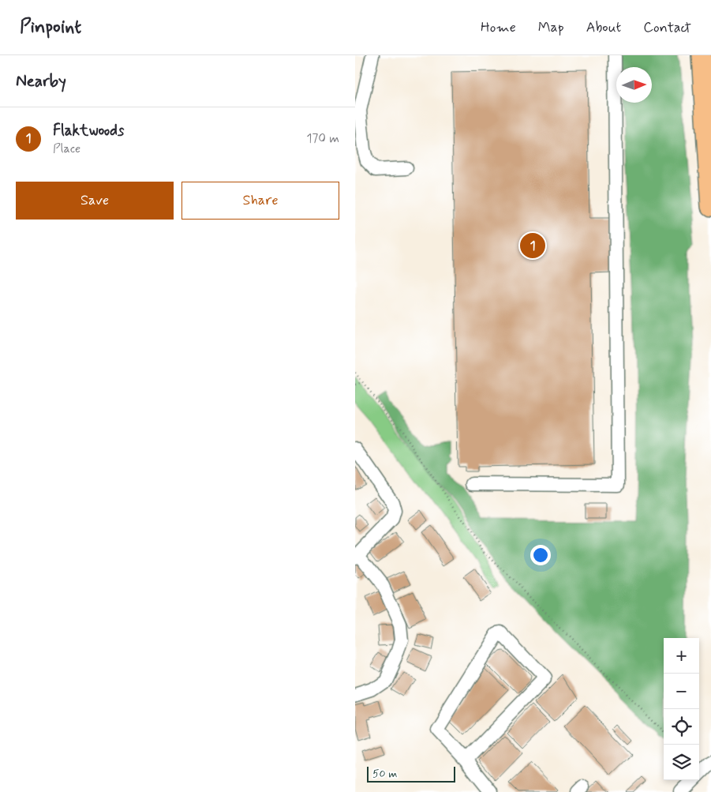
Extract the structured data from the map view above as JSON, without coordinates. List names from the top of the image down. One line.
{"scale_bar":"50 m","north":"right","page":{"header":"Pinpoint","nav":["Home","Map","About","Contact"],"heading":"Nearby","list":[{"mark":"1","name":"Flaktwoods","note":"Place","value":"170 m"}],"buttons":["Save","Share"],"pins":"1","map_buttons":["+","−"],"scale":"50 m"}}
